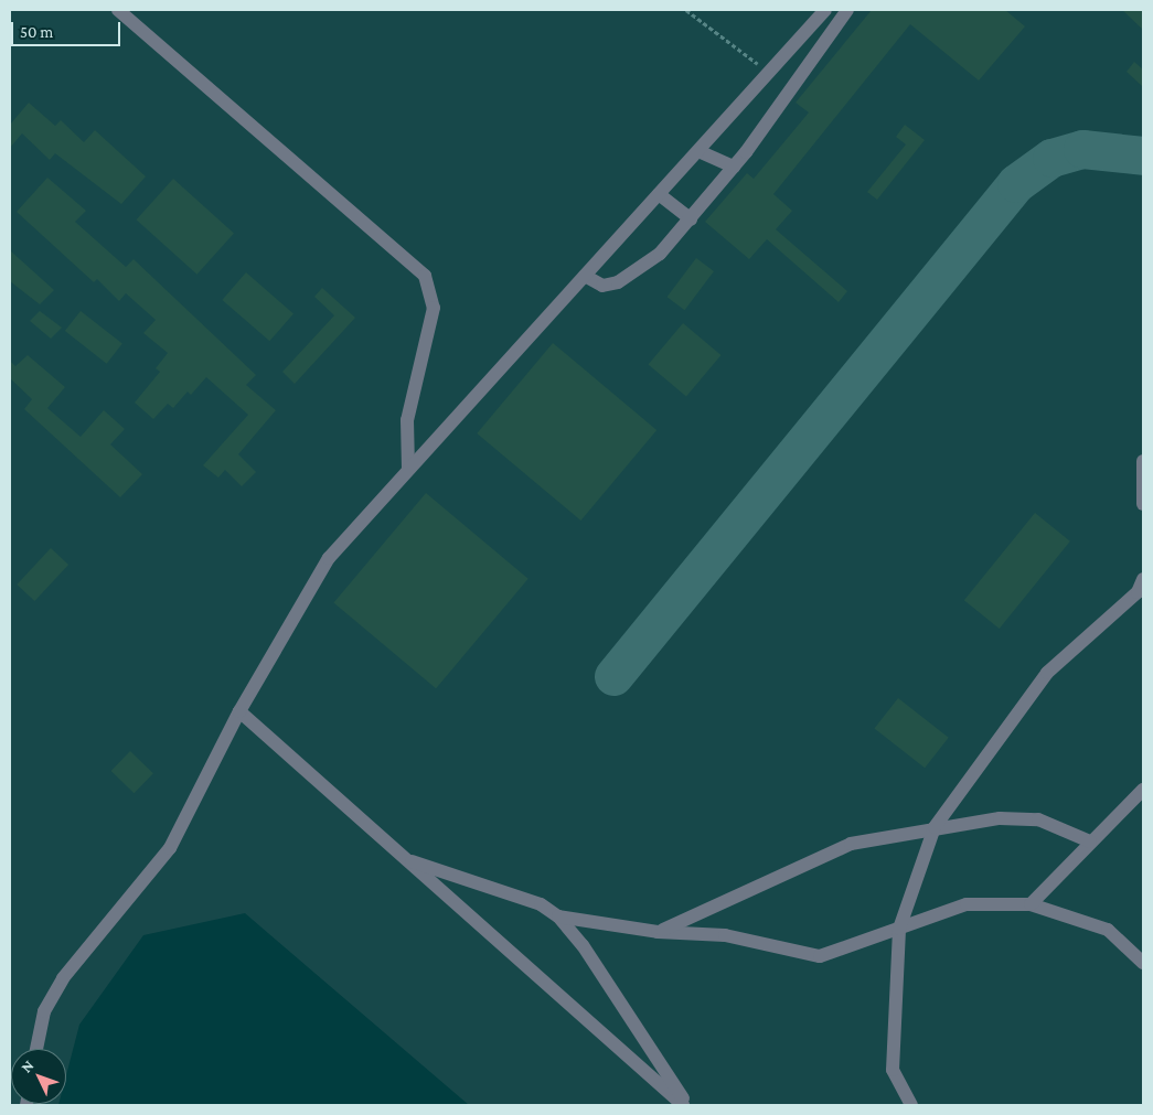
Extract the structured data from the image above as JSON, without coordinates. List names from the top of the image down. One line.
{"scale_bar":"50 m","north":"top left"}
